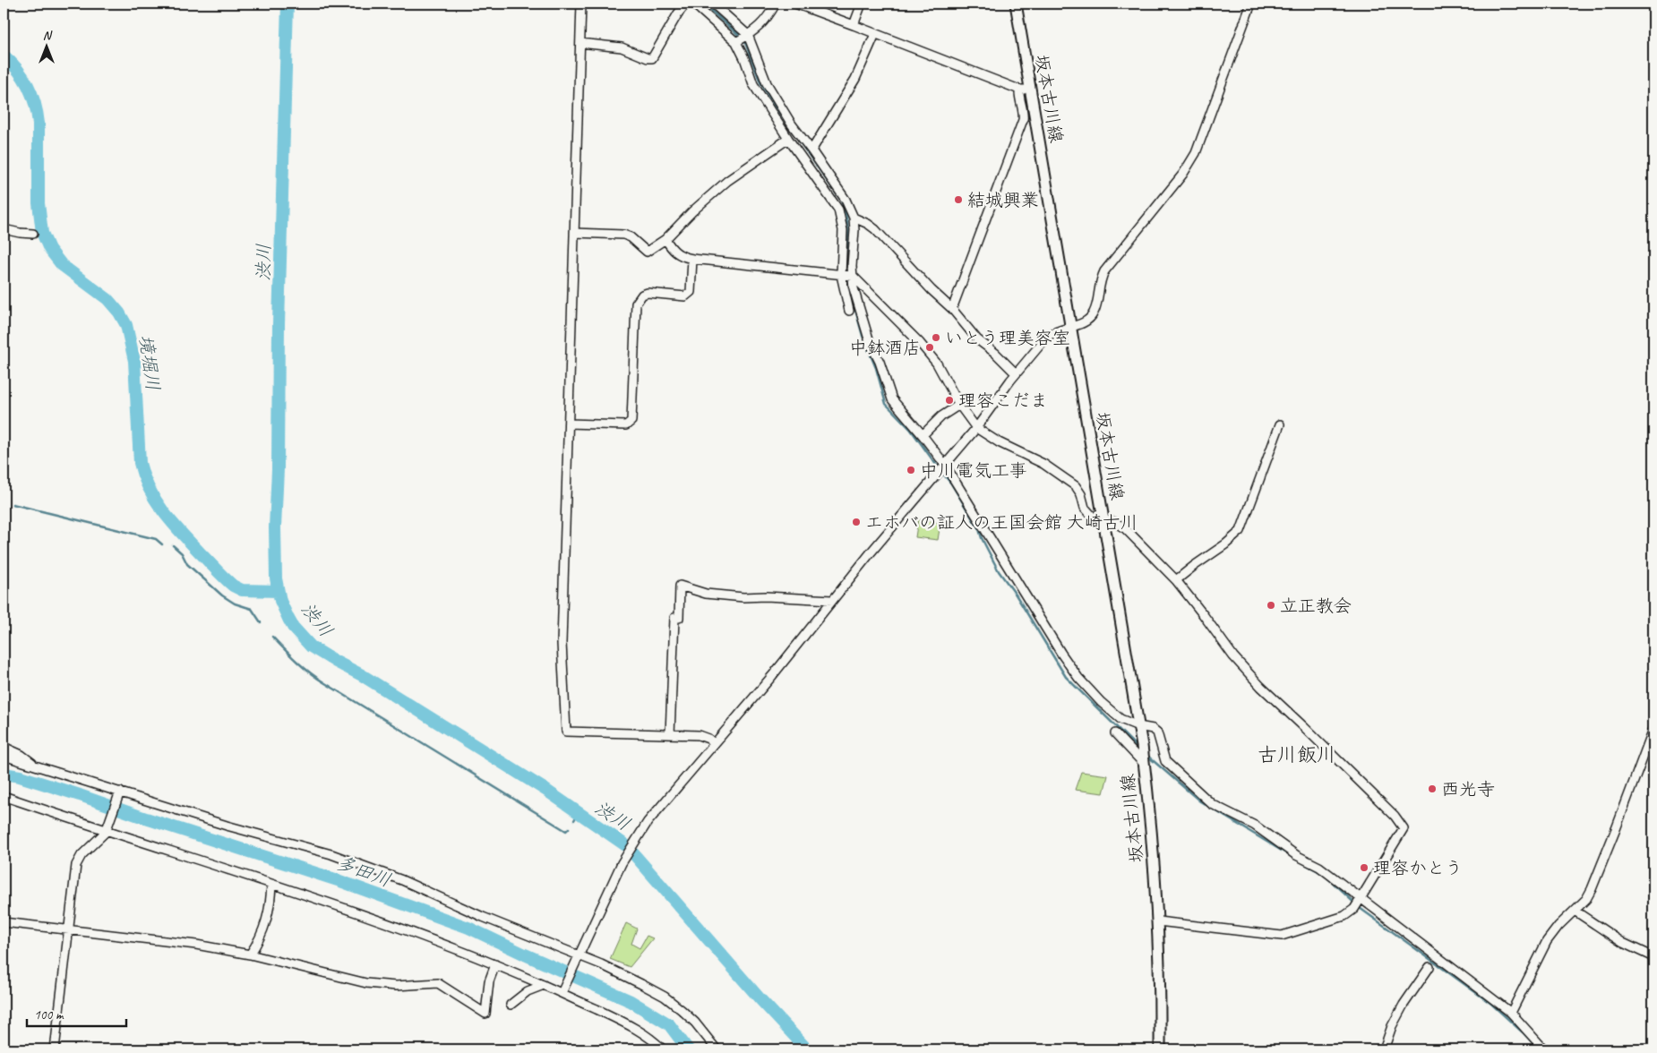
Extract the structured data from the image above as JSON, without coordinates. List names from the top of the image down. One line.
{"streets":{"main road":["坂本古川線"]},"districts":["古川飯川"],"water":["渋川","境堀川","多田川"],"places":["結城興業","いとう理美容室","中鉢酒店","理容こだま","中川電気工事","エホバの証人の王国会館 大崎古川","立正教会","西光寺","理容かとう"],"scale_bar":"100 m","north":"top"}
